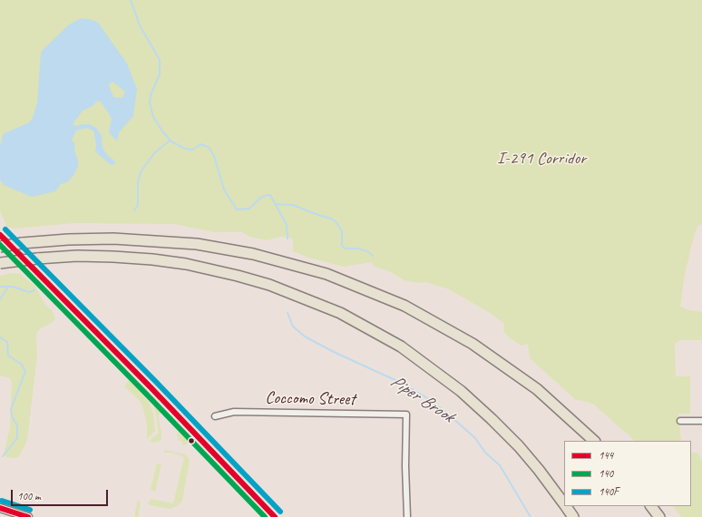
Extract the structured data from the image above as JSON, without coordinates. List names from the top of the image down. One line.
{"streets":{"street":["Coccomo Street"]},"water":["Piper Brook"],"parks":["I-291 Corridor"],"lines":["transit line 140F","transit line 144","transit line 140"],"legend":["144","140","140F"],"scale_bar":"100 m"}
